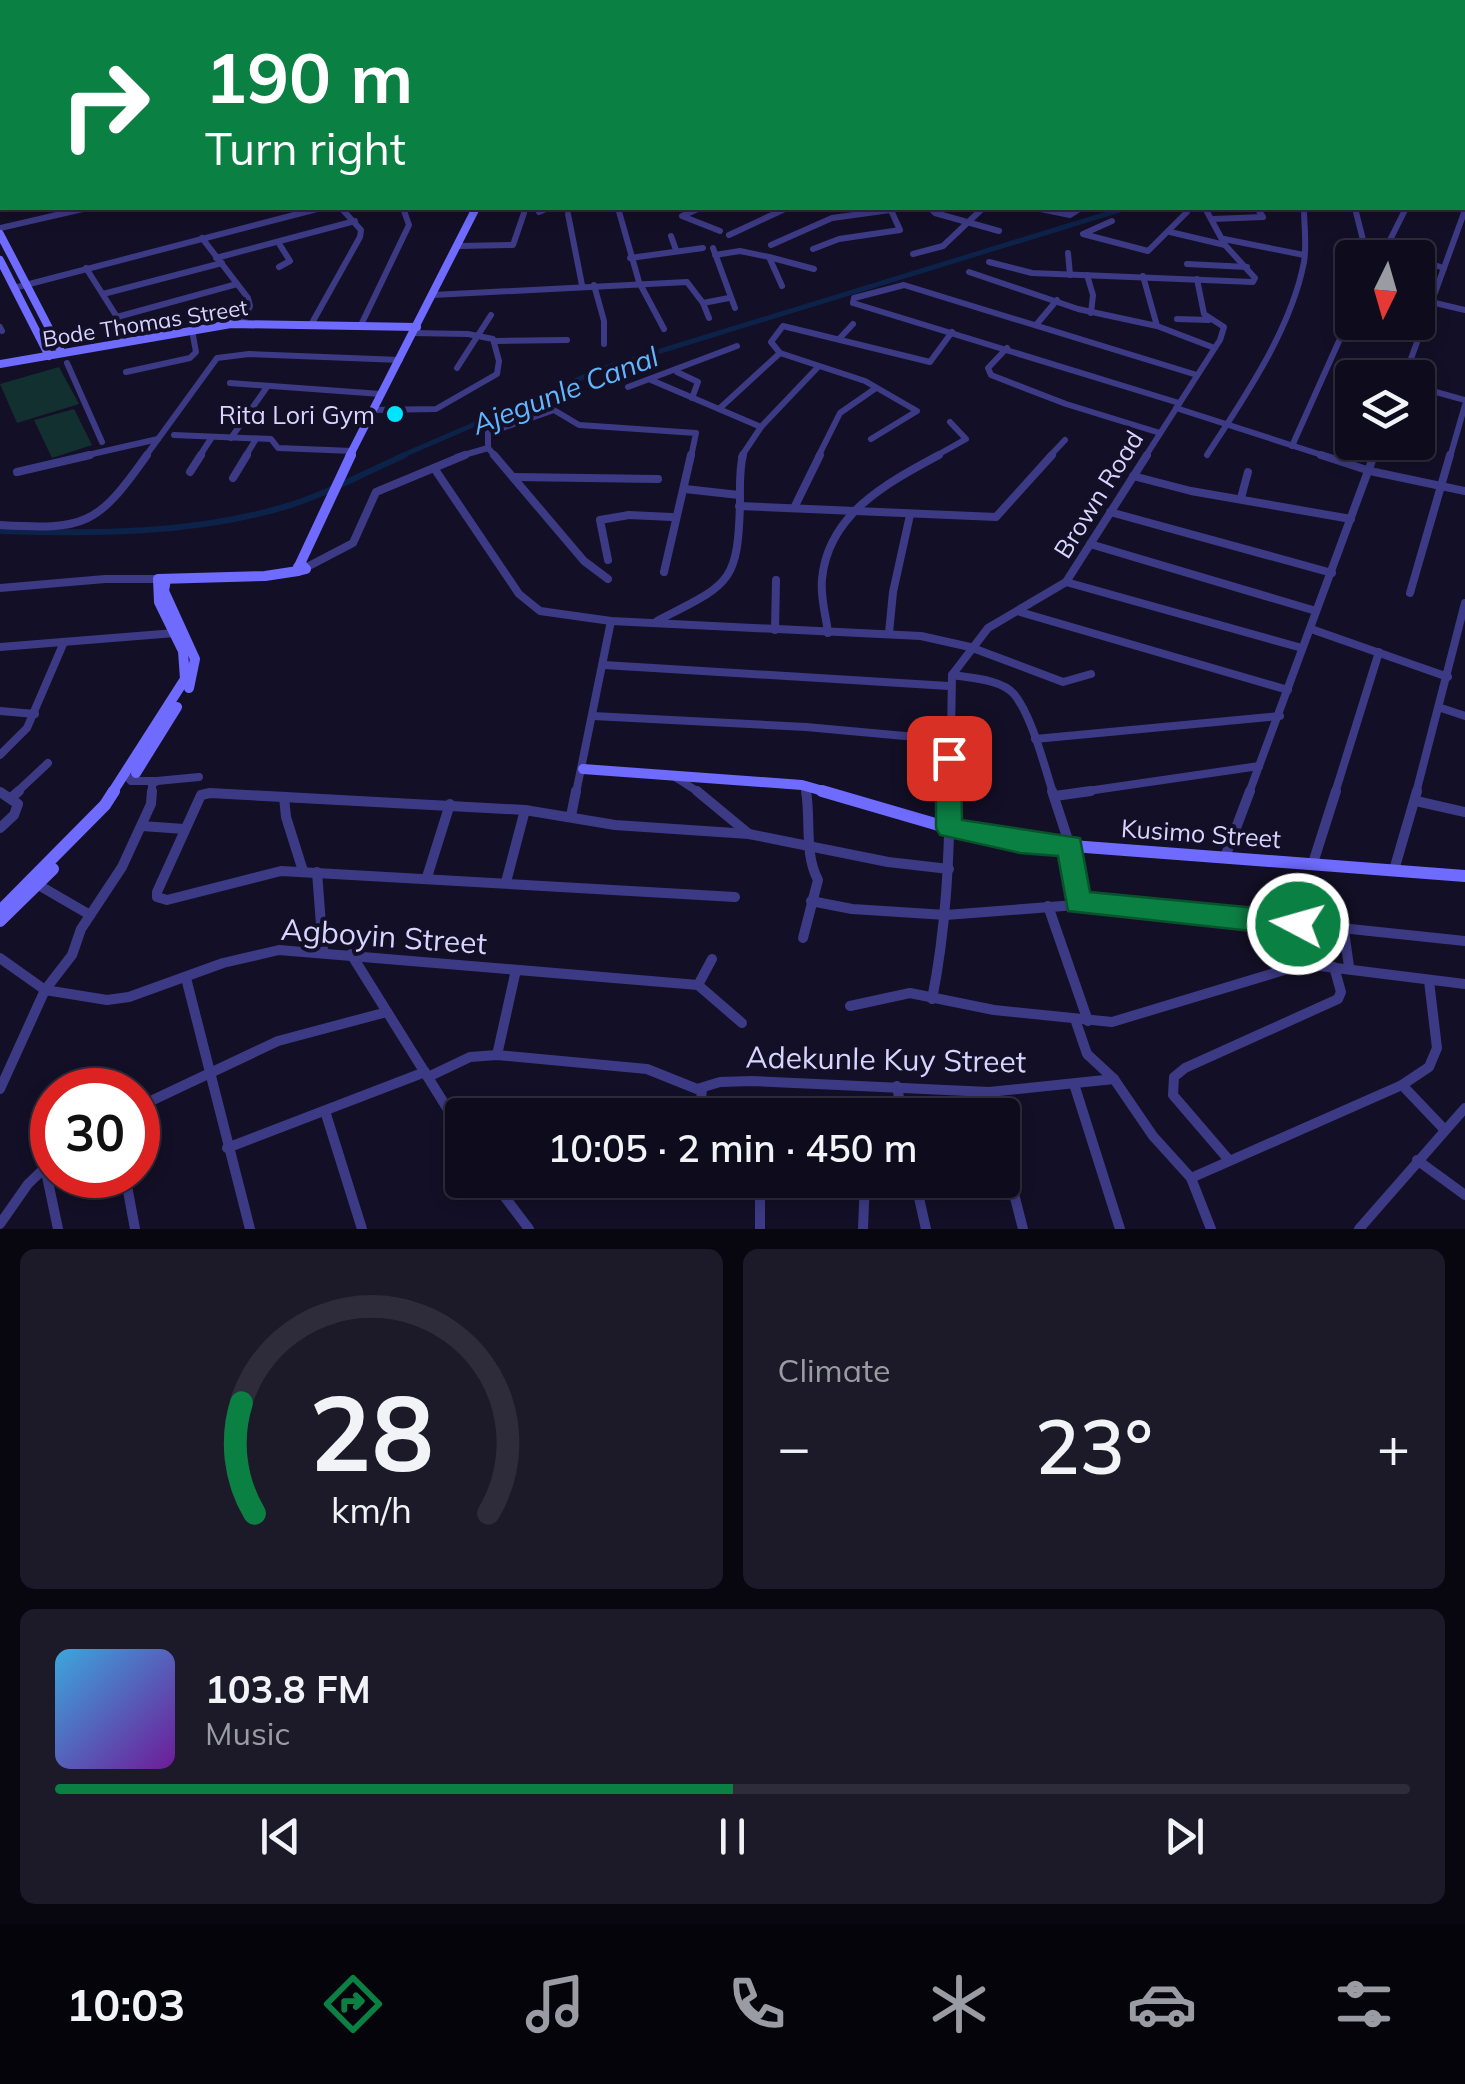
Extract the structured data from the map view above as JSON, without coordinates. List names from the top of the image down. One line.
{"streets":{"main road":["Bode Thomas Street","Kusimo Street"],"street":["Brown Road","Agboyin Street","Adekunle Kuy Street"]},"water":["Ajegunle Canal"],"places":["Rita Lori Gym"],"north":"bottom","page":{"turn":["190 m","Turn right"],"limit":"30","trip":"10:05 · 2 min · 450 m","tile":"Climate","heat":["−","23°","+"],"song":["103.8 FM","Music"],"tabs":"10:03","gauge":["28","km/h"]}}
